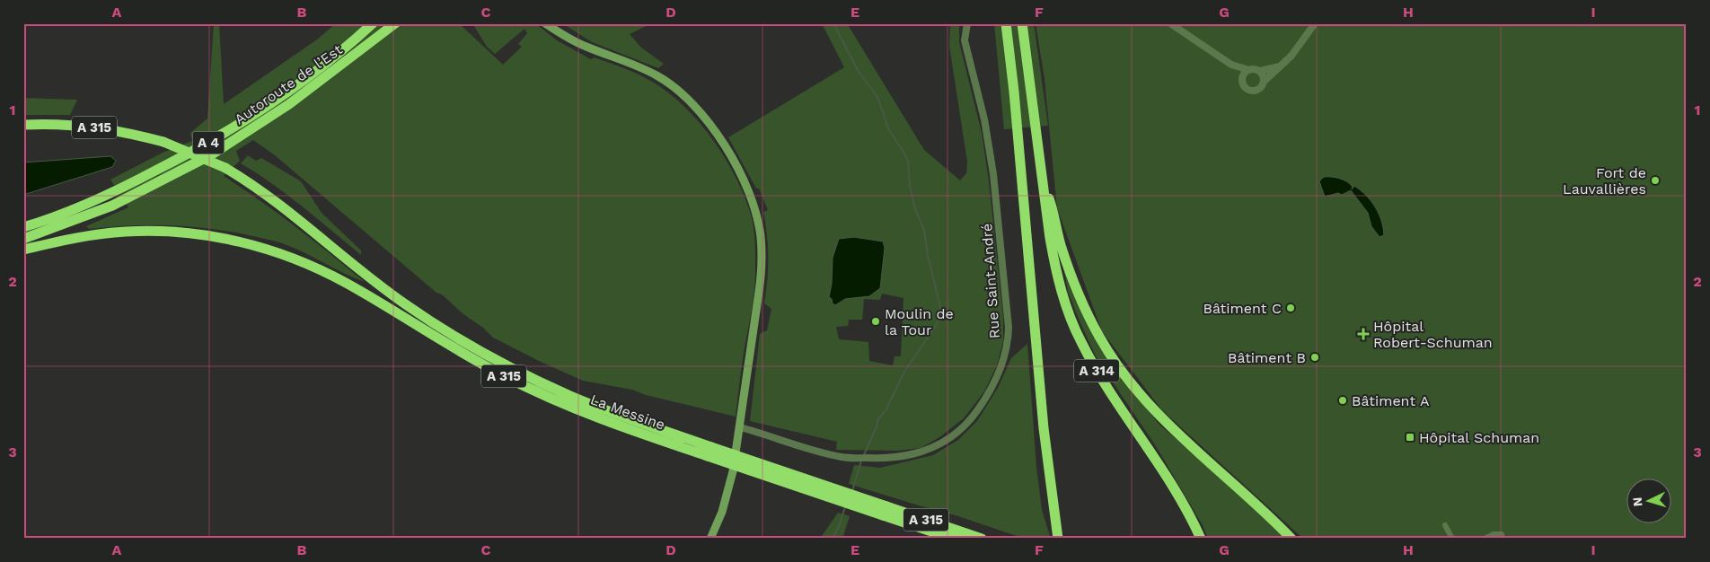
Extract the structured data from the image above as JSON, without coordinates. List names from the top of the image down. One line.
{"streets":{"highway":["Autoroute de l’Est","A 315","A 4","A 314","La Messine"],"street":["Rue Saint-André"]},"places":{"other":["Fort de Lauvallières","Bâtiment C","Moulin de la Tour","Bâtiment B","Bâtiment A"],"health":["Hôpital Robert-Schuman"],"transit":["Hôpital Schuman"]},"north":"left","grid":{"columns":["A","B","C","D","E","F","G","H","I"],"rows":["1","2","3"]}}
